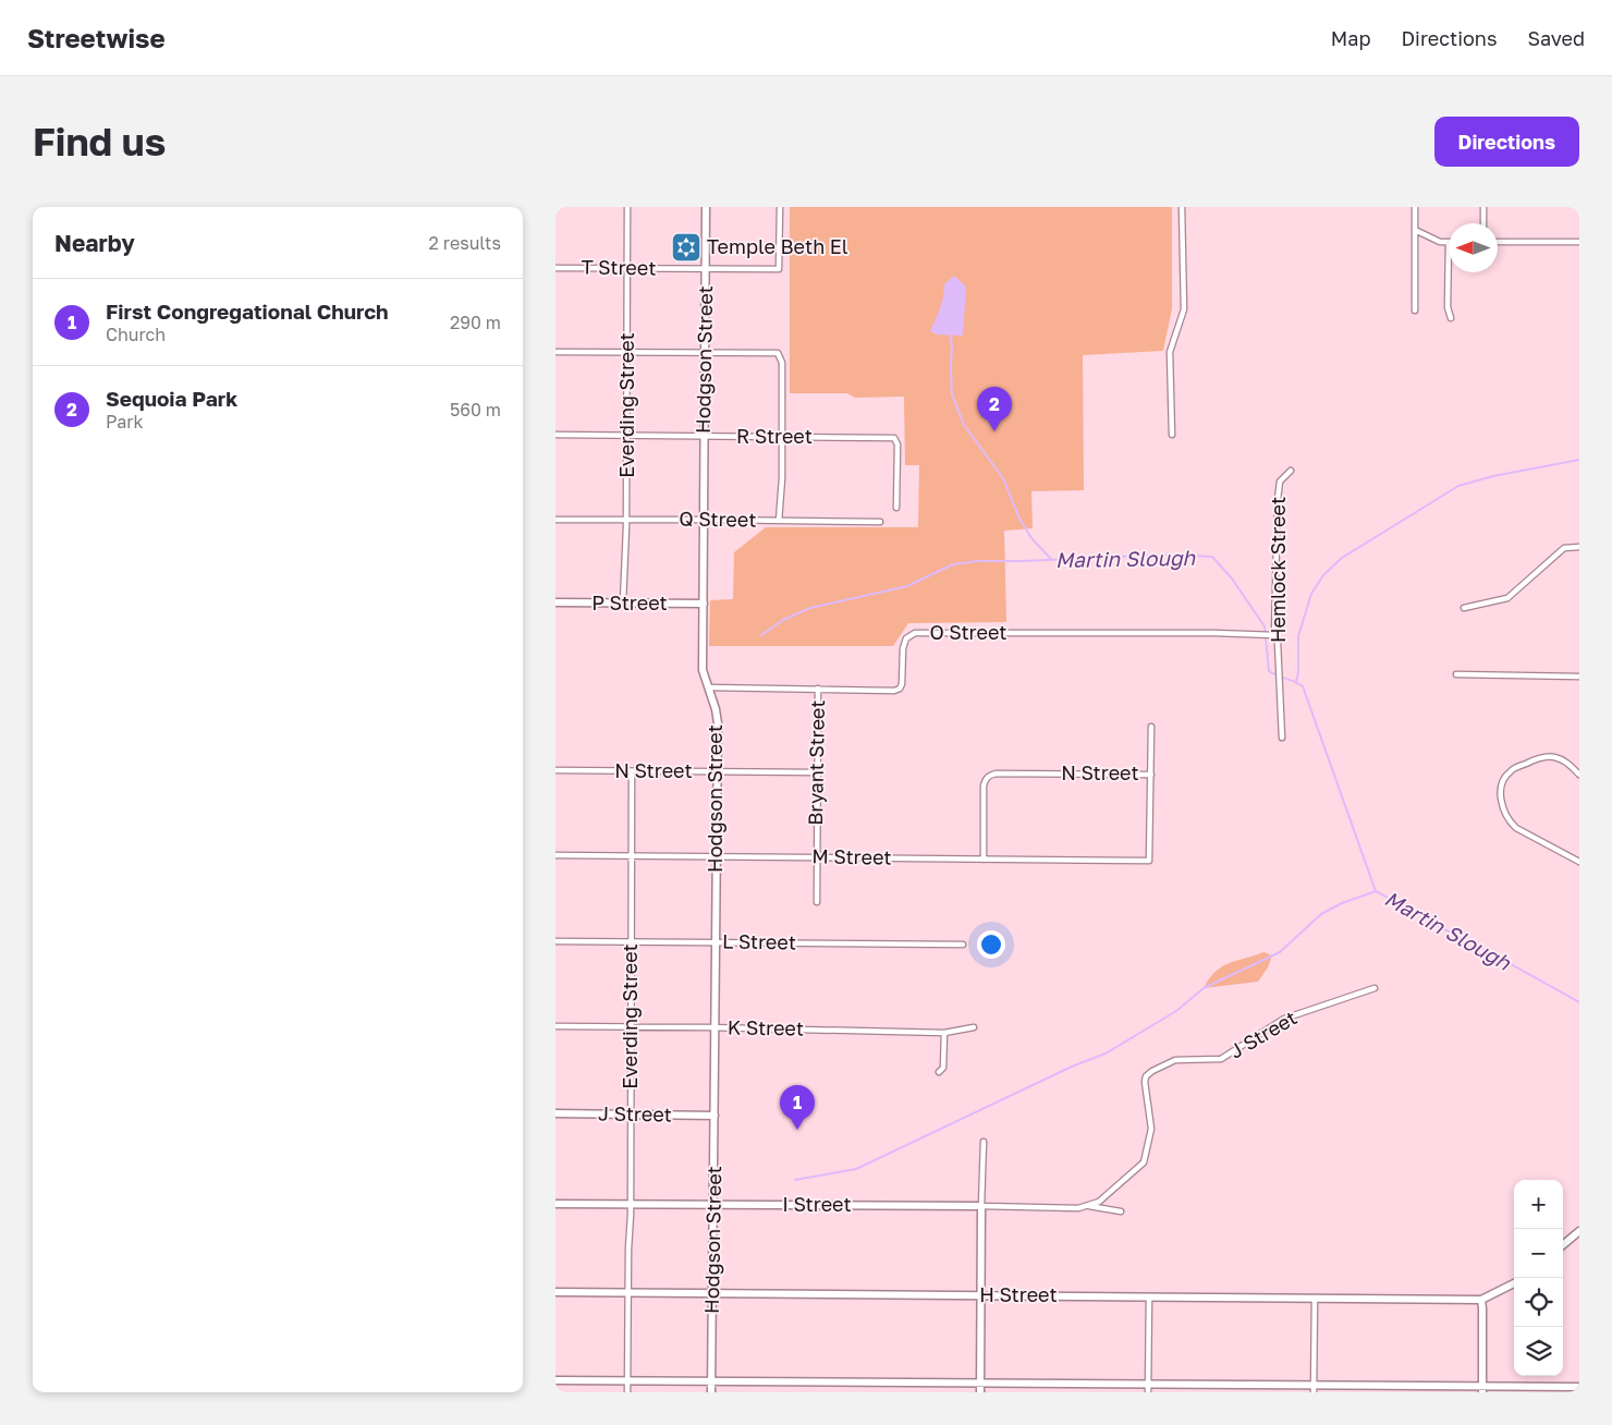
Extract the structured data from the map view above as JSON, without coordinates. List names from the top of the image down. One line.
{"streets":{"street":["T Street","Hodgson Street","Everding Street","R Street","Q Street","Hemlock Street","P Street","O Street","Bryant Street","N Street","M Street","L Street","K Street","J Street","I Street","H Street"]},"crossings":[["T Street","Hodgson Street"],["T Street","Everding Street"],["Hodgson Street","R Street"],["Hodgson Street","Q Street"],["Hodgson Street","P Street"],["Hodgson Street","O Street"],["Hodgson Street","N Street"],["Hodgson Street","M Street"],["Hodgson Street","L Street"],["Hodgson Street","K Street"],["Hodgson Street","J Street"],["Hodgson Street","I Street"],["Hodgson Street","H Street"],["Everding Street","R Street"],["Everding Street","Q Street"],["Everding Street","P Street"],["Everding Street","N Street"],["Everding Street","M Street"],["Everding Street","L Street"],["Everding Street","K Street"],["Everding Street","J Street"],["Everding Street","I Street"],["Everding Street","H Street"],["Hemlock Street","O Street"],["O Street","Bryant Street"],["Bryant Street","N Street"],["Bryant Street","M Street"],["N Street","M Street"],["J Street","I Street"]],"water":["Martin Slough"],"places":{"synagogue":["Temple Beth El"]},"north":"left","page":{"header":"Streetwise","nav":["Map","Directions","Saved"],"buttons":"Directions","title":"Find us","heading":["Nearby","2 results"],"list":[{"mark":"1","name":"First Congregational Church","note":"Church","value":"290 m"},{"mark":"2","name":"Sequoia Park","note":"Park","value":"560 m"}],"pins":["2","1"],"map_buttons":["+","−"]}}
